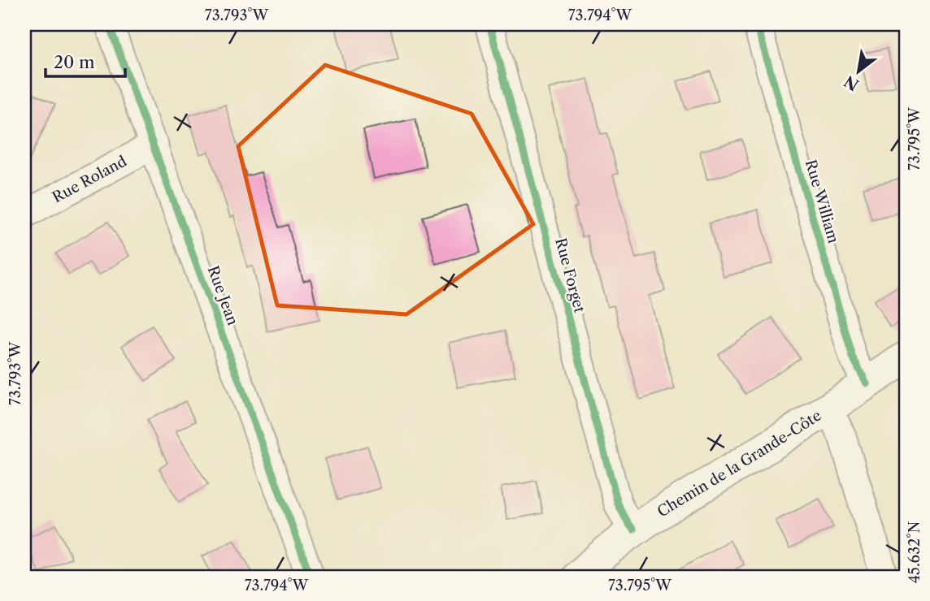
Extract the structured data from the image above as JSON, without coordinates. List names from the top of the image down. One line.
{"streets":{"main road":["Chemin de la Grande-Côte"],"street":["Rue Roland","Rue William","Rue Forget","Rue Jean"]},"crossings":[["Rue Roland","Rue Jean"],["Rue William","Chemin de la Grande-Côte"],["Rue Forget","Chemin de la Grande-Côte"]],"scale_bar":"20 m","north":"bottom left","coordinates":["73.793°W","73.794°W","73.795°W","45.632°N"]}
